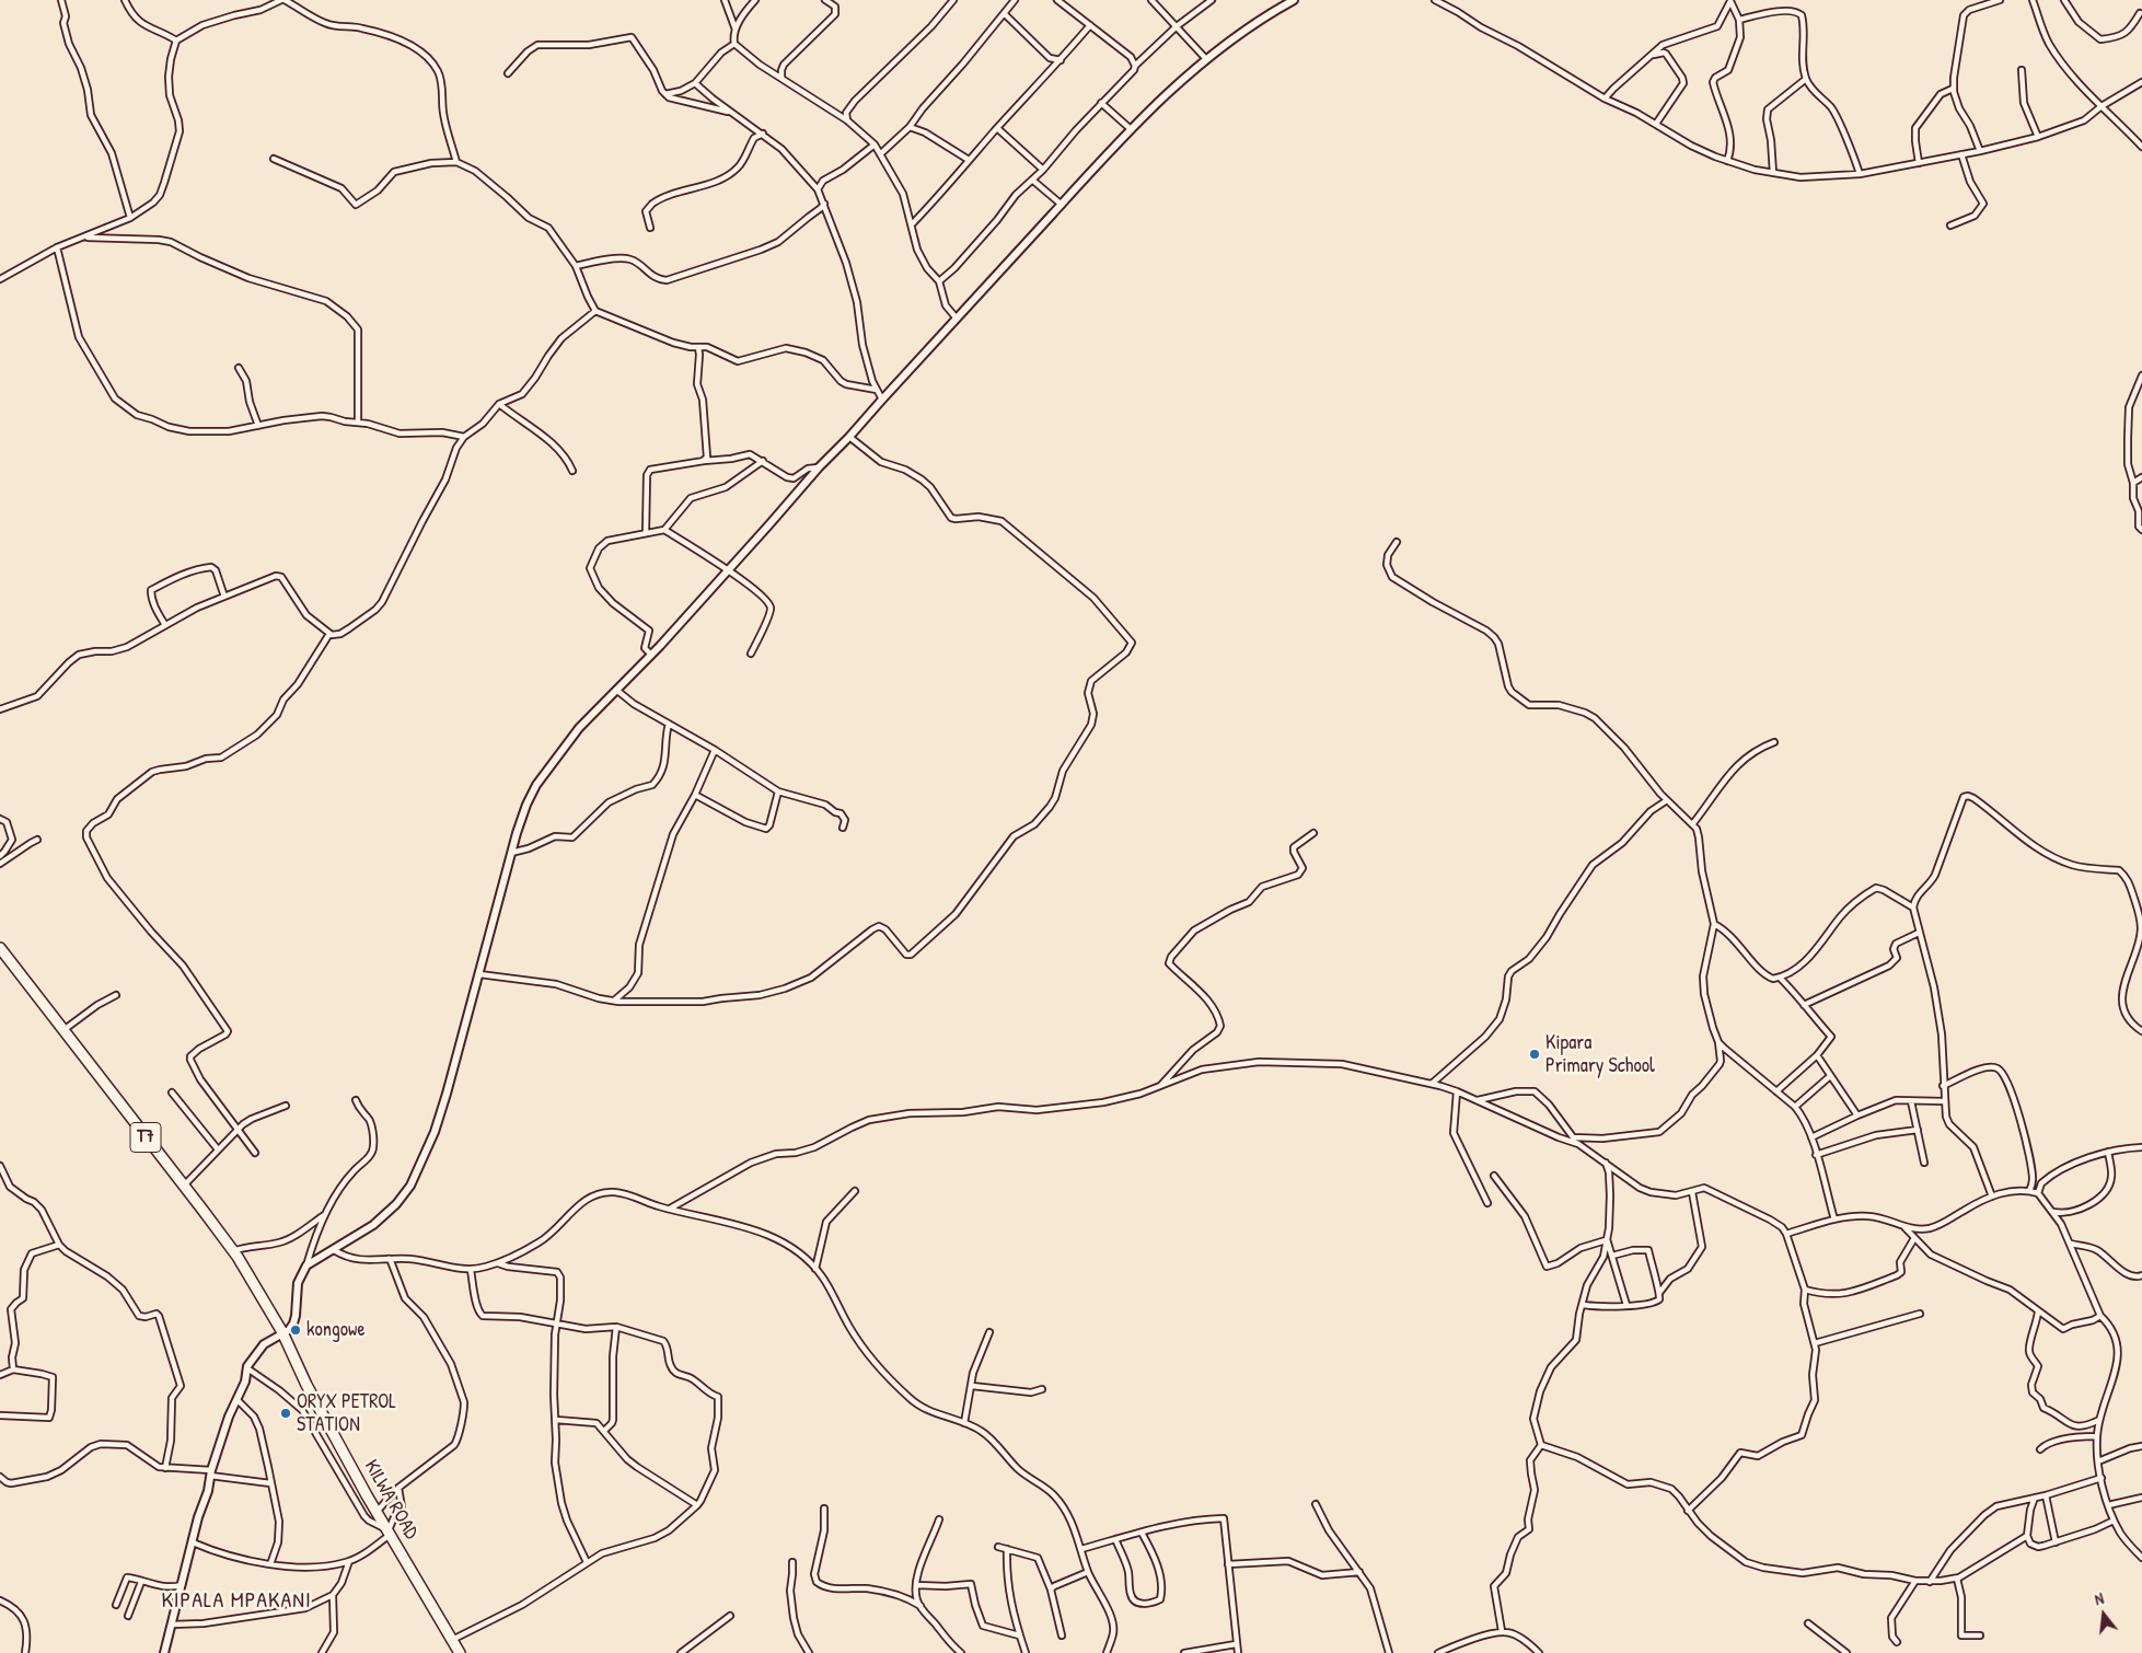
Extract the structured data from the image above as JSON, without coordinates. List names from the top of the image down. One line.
{"streets":{"highway":["T7","KILWA ROAD"]},"crossings":[["T7","KILWA ROAD"]],"districts":["KIPALA MPAKANI"],"places":["Kipara Primary School","kongowe","ORYX PETROL STATION"],"north":"top"}
